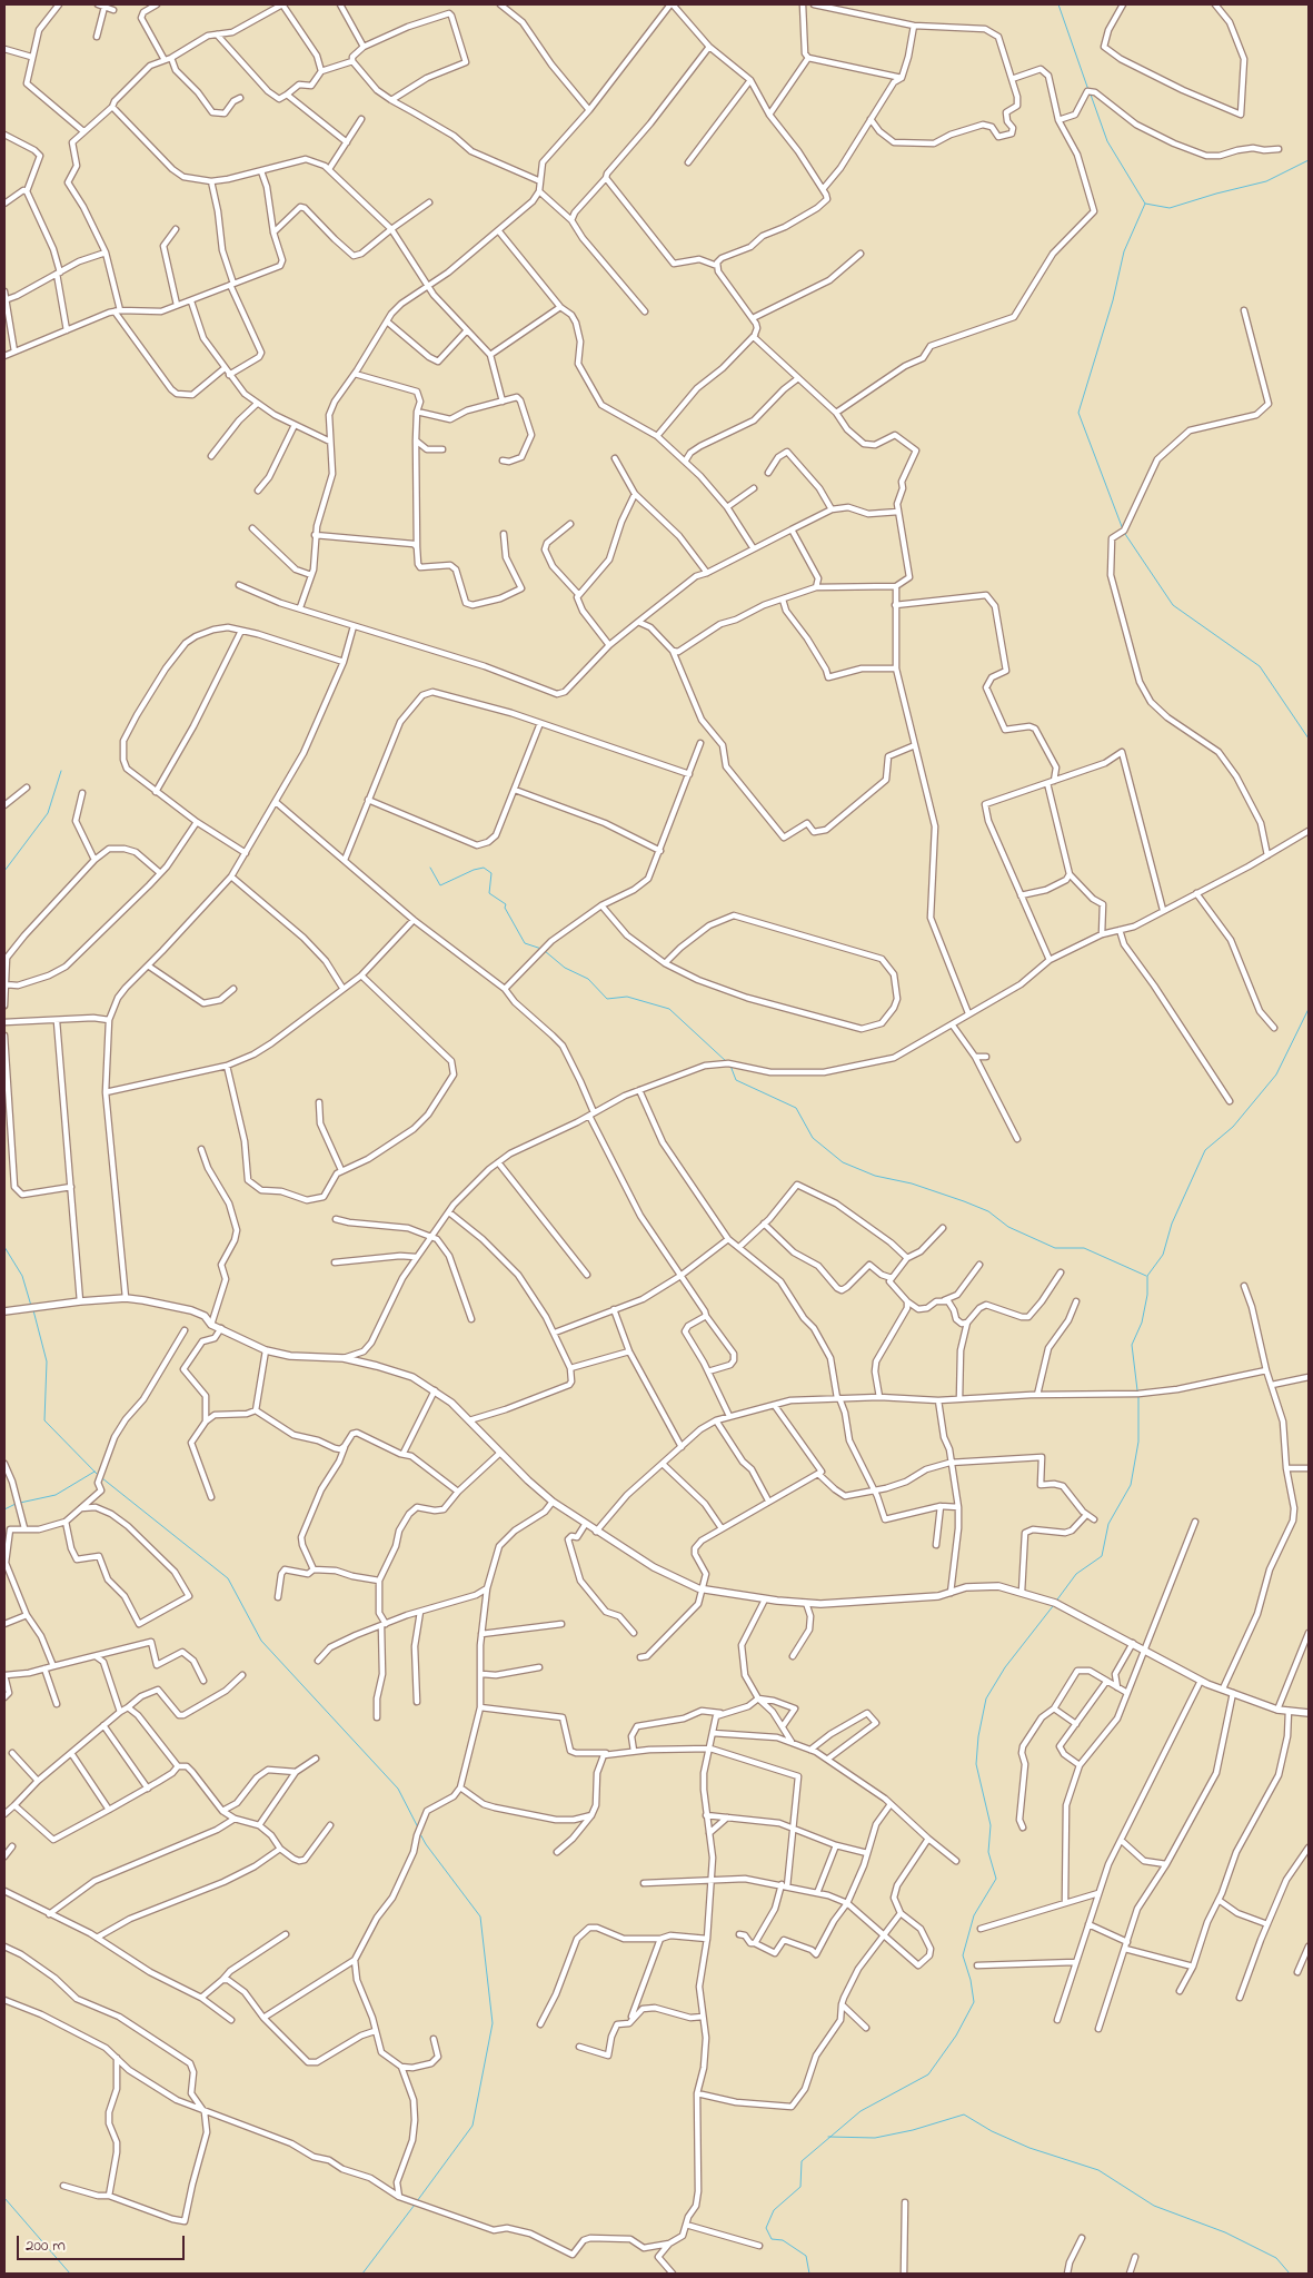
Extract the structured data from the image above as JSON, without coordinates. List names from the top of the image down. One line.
{"scale_bar":"200 m"}
